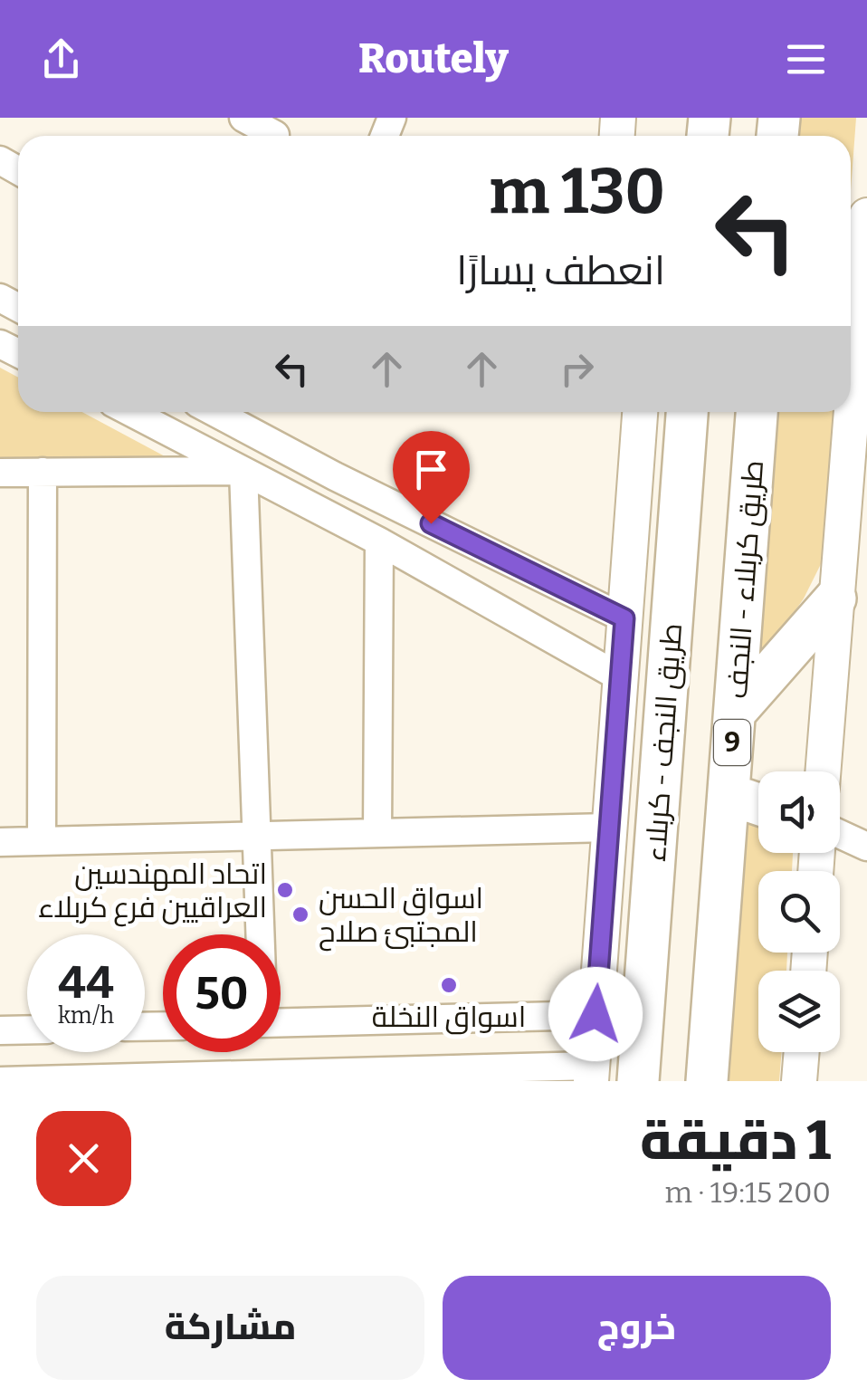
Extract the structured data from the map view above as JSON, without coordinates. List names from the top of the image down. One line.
{"streets":{"highway":["طريق كربلاء - النجف","طريق النجف - كربلاء","9"]},"places":["اتحاد المهندسين العراقيين فرع كربلاء","اسواق الحسن المجتبئ صلاح","اسواق النخلة"],"page":{"header":"Routely","turn":["130 m","انعطف يسارًا"],"speed":"44 km/h","limit":"50","heading":["1 دقيقة","200 m · 19:15"],"buttons":["خروج","مشاركة"]}}
